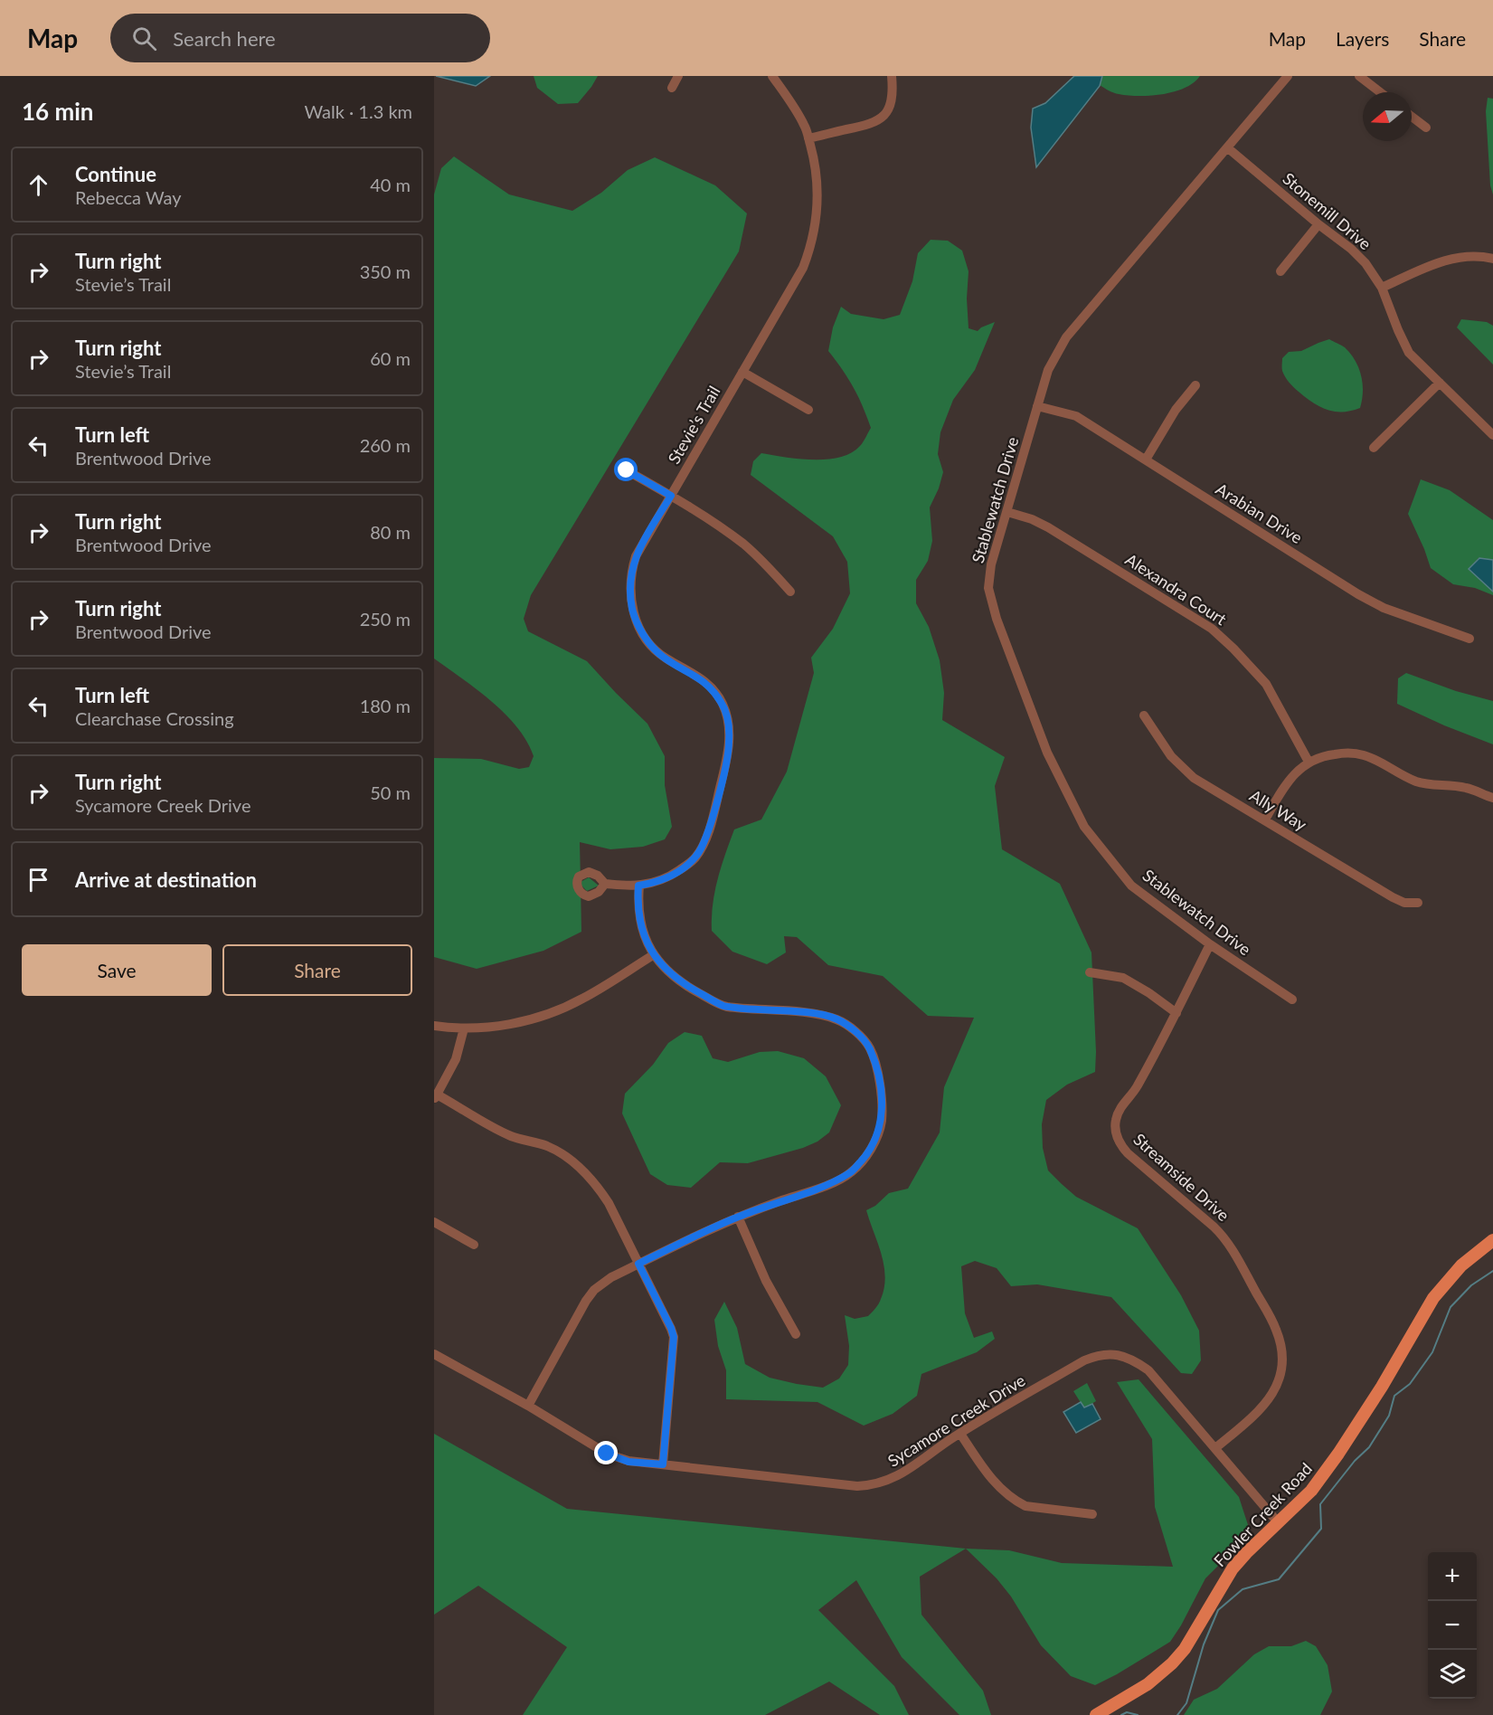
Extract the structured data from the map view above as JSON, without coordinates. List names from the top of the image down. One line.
{"streets":{"main road":["Fowler Creek Road"],"street":["Stonemill Drive","Stevie’s Trail","Stablewatch Drive","Arabian Drive","Alexandra Court","Ally Way","Streamside Drive","Sycamore Creek Drive"]},"crossings":[["Stonemill Drive","Stablewatch Drive"],["Stablewatch Drive","Arabian Drive"],["Stablewatch Drive","Alexandra Court"],["Stablewatch Drive","Streamside Drive"],["Streamside Drive","Sycamore Creek Drive"],["Sycamore Creek Drive","Fowler Creek Road"]],"north":"left","page":{"header":"Map","search":"Search here","nav":["Map","Layers","Share"],"heading":["16 min","Walk · 1.3 km"],"list":[["Continue","Rebecca Way","40 m"],["Turn right","Stevie’s Trail","350 m"],["Turn right","Stevie’s Trail","60 m"],["Turn left","Brentwood Drive","260 m"],["Turn right","Brentwood Drive","80 m"],["Turn right","Brentwood Drive","250 m"],["Turn left","Clearchase Crossing","180 m"],["Turn right","Sycamore Creek Drive","50 m"],"Arrive at destination"],"buttons":["Save","Share"],"map_buttons":["+","−"]}}
